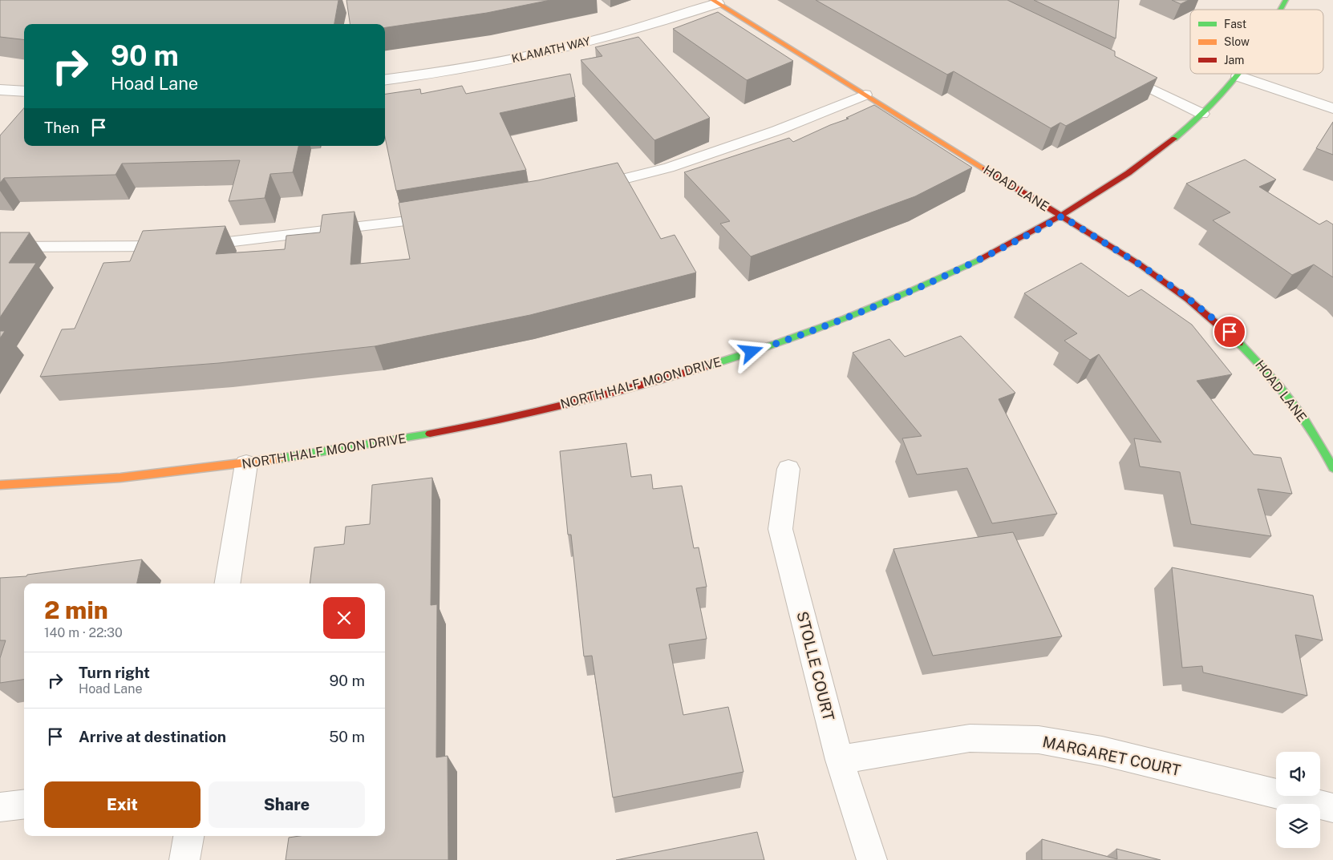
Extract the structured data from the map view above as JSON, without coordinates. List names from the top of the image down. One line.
{"streets":{"street":["KLAMATH WAY","HOAD LANE","NORTH HALF MOON DRIVE","STOLLE COURT","MARGARET COURT"]},"crossings":[["KLAMATH WAY","HOAD LANE"],["HOAD LANE","NORTH HALF MOON DRIVE"],["STOLLE COURT","MARGARET COURT"]],"legend":["Fast","Slow","Jam"],"page":{"turn":["90 m","Hoad Lane"],"then":"Then","heading":["2 min","140 m · 22:30"],"list":[{"name":"Turn right","note":"Hoad Lane","value":"90 m"},{"name":"Arrive at destination","value":"50 m"}],"buttons":["Exit","Share"]}}
